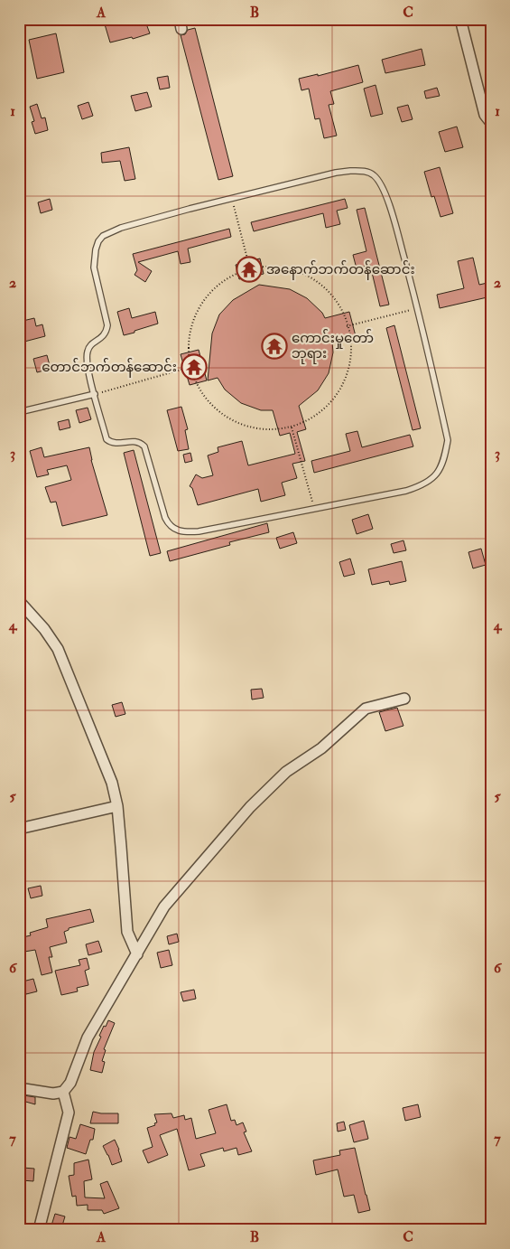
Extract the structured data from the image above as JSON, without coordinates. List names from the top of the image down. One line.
{"places":{"temple":["အနောက်ဘက်တန်ဆောင်း","ကောင်းမှုတော် ဘုရား","တောင်ဘက်တန်ဆောင်း"]},"grid":{"columns":["A","B","C"],"rows":["1","2","3","4","5","6","7"]}}
